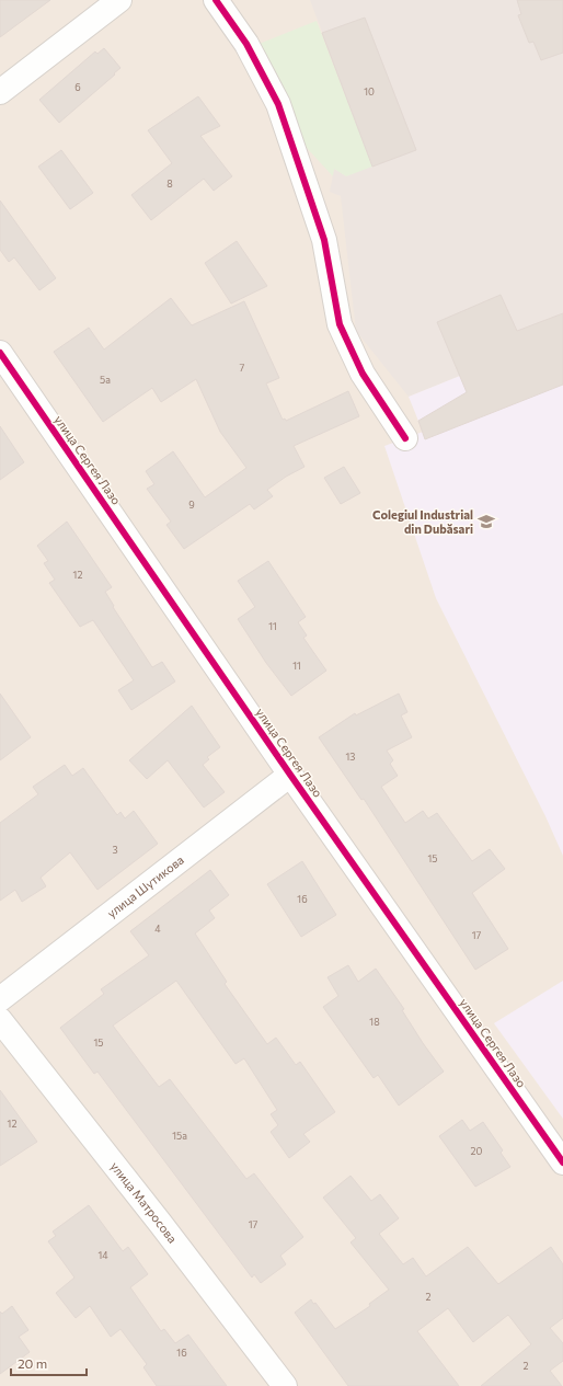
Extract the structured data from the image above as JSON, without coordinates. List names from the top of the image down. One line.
{"streets":{"street":["улица Сергея Лазо","улица Шутикова","улица Матросова"]},"crossings":[["улица Сергея Лазо","улица Шутикова"]],"places":{"school or university":["Colegiul Industrial din Dubăsari"]},"house_numbers":["6","10","8","7","5а","9","12","11","11","13","3","15","16","4","17","18","15","12","15а","20","17","14","2","16","2"],"scale_bar":"20 m"}
